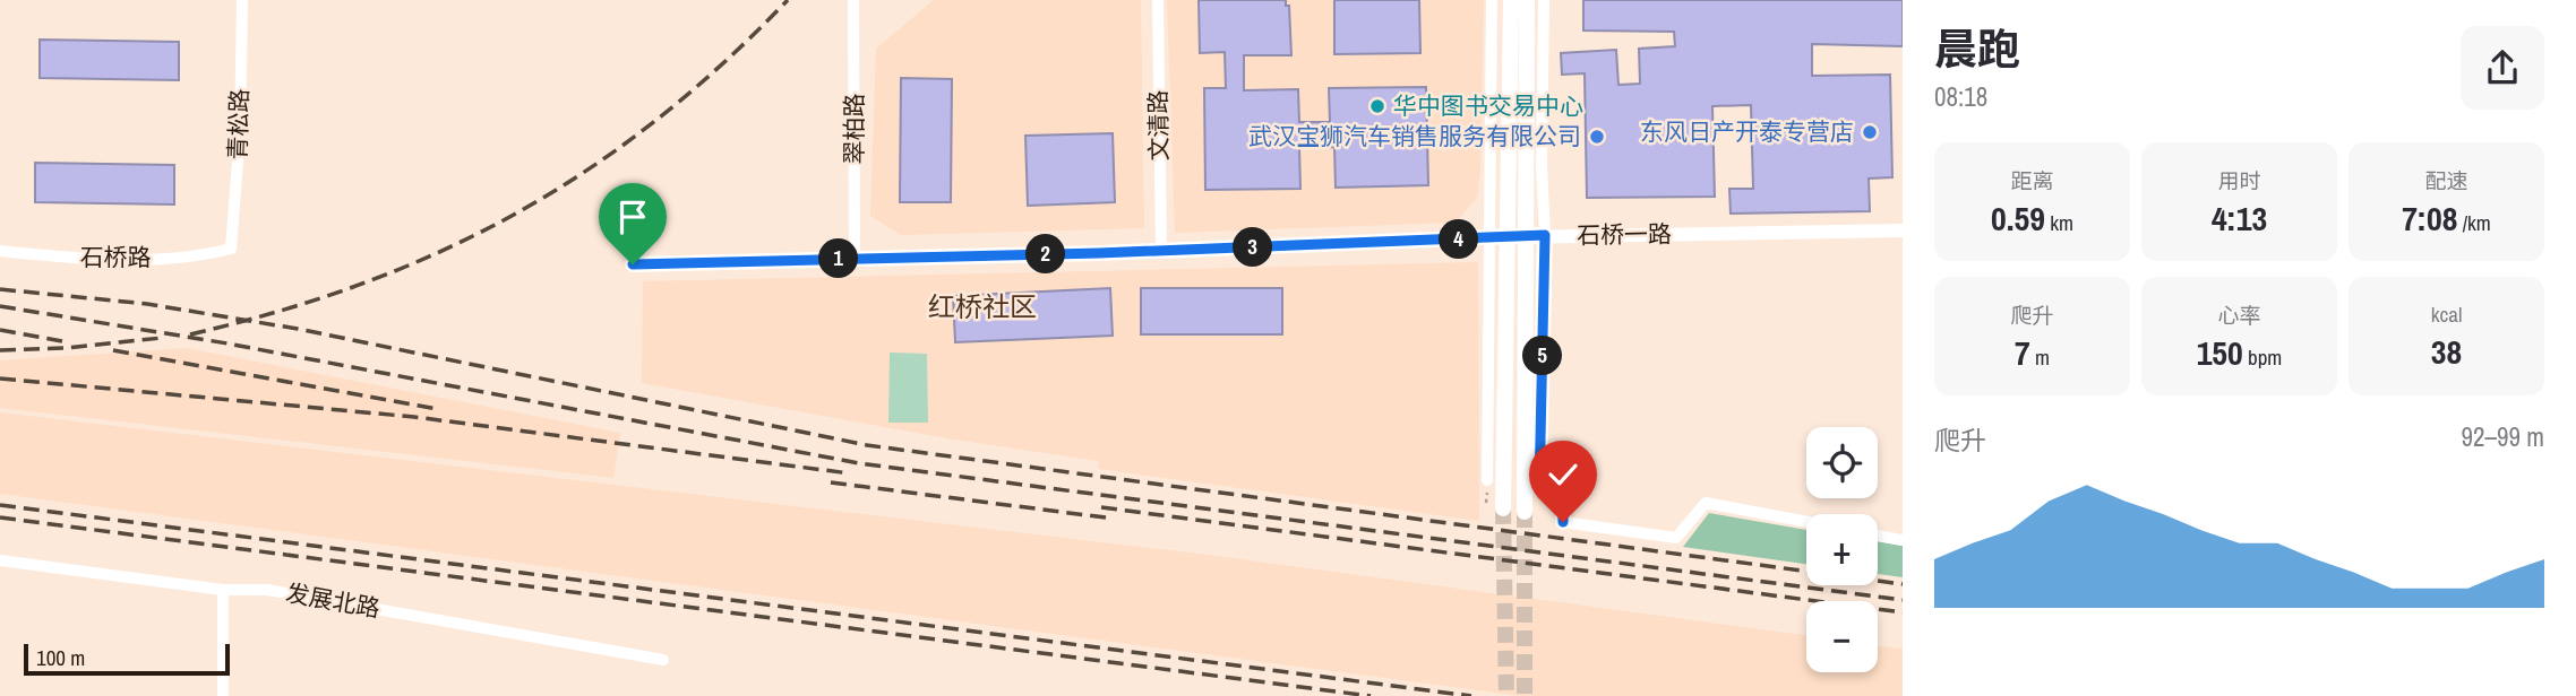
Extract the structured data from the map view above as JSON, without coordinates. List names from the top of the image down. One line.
{"streets":{"street":["青松路","文清路","翠柏路","石桥一路","石桥路","发展北路"]},"crossings":[["青松路","石桥路"],["文清路","石桥一路"],["翠柏路","石桥一路"]],"districts":["红桥社区"],"places":["华中图书交易中心","东风日产开泰专营店","武汉宝狮汽车销售服务有限公司"],"scale_bar":"100 m","page":{"heading":["晨跑","08:18"],"stats":[["距离","0.59 km"],["用时","4:13"],["配速","7:08 /km"],["爬升","7 m"],["心率","150 bpm"],["kcal","38"]],"pins":["4","3","2","1","5"],"chart":["爬升","92–99 m"],"map_buttons":["+","−"],"scale":"100 m"}}
